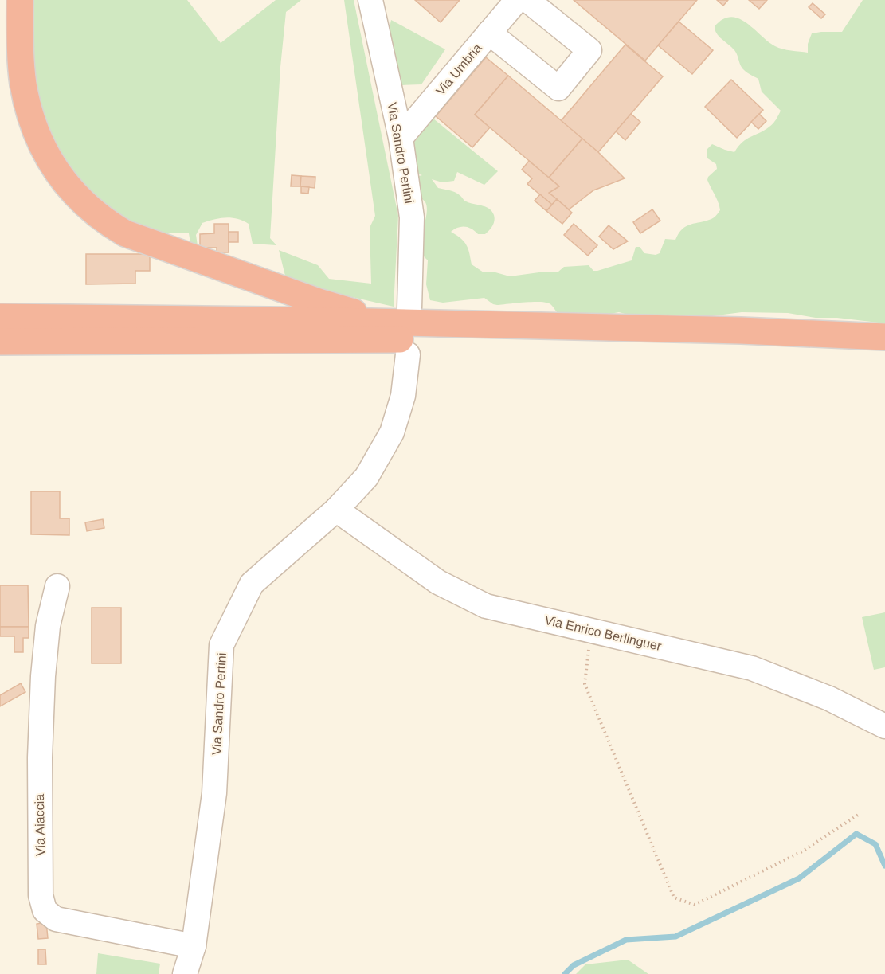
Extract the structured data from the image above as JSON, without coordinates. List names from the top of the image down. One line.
{"streets":{"street":["Via Umbria","Via Sandro Pertini","Via Enrico Berlinguer","Via Aiaccia"]},"crossings":[["Via Umbria","Via Sandro Pertini"],["Via Sandro Pertini","Via Enrico Berlinguer"],["Via Sandro Pertini","Via Aiaccia"]]}
